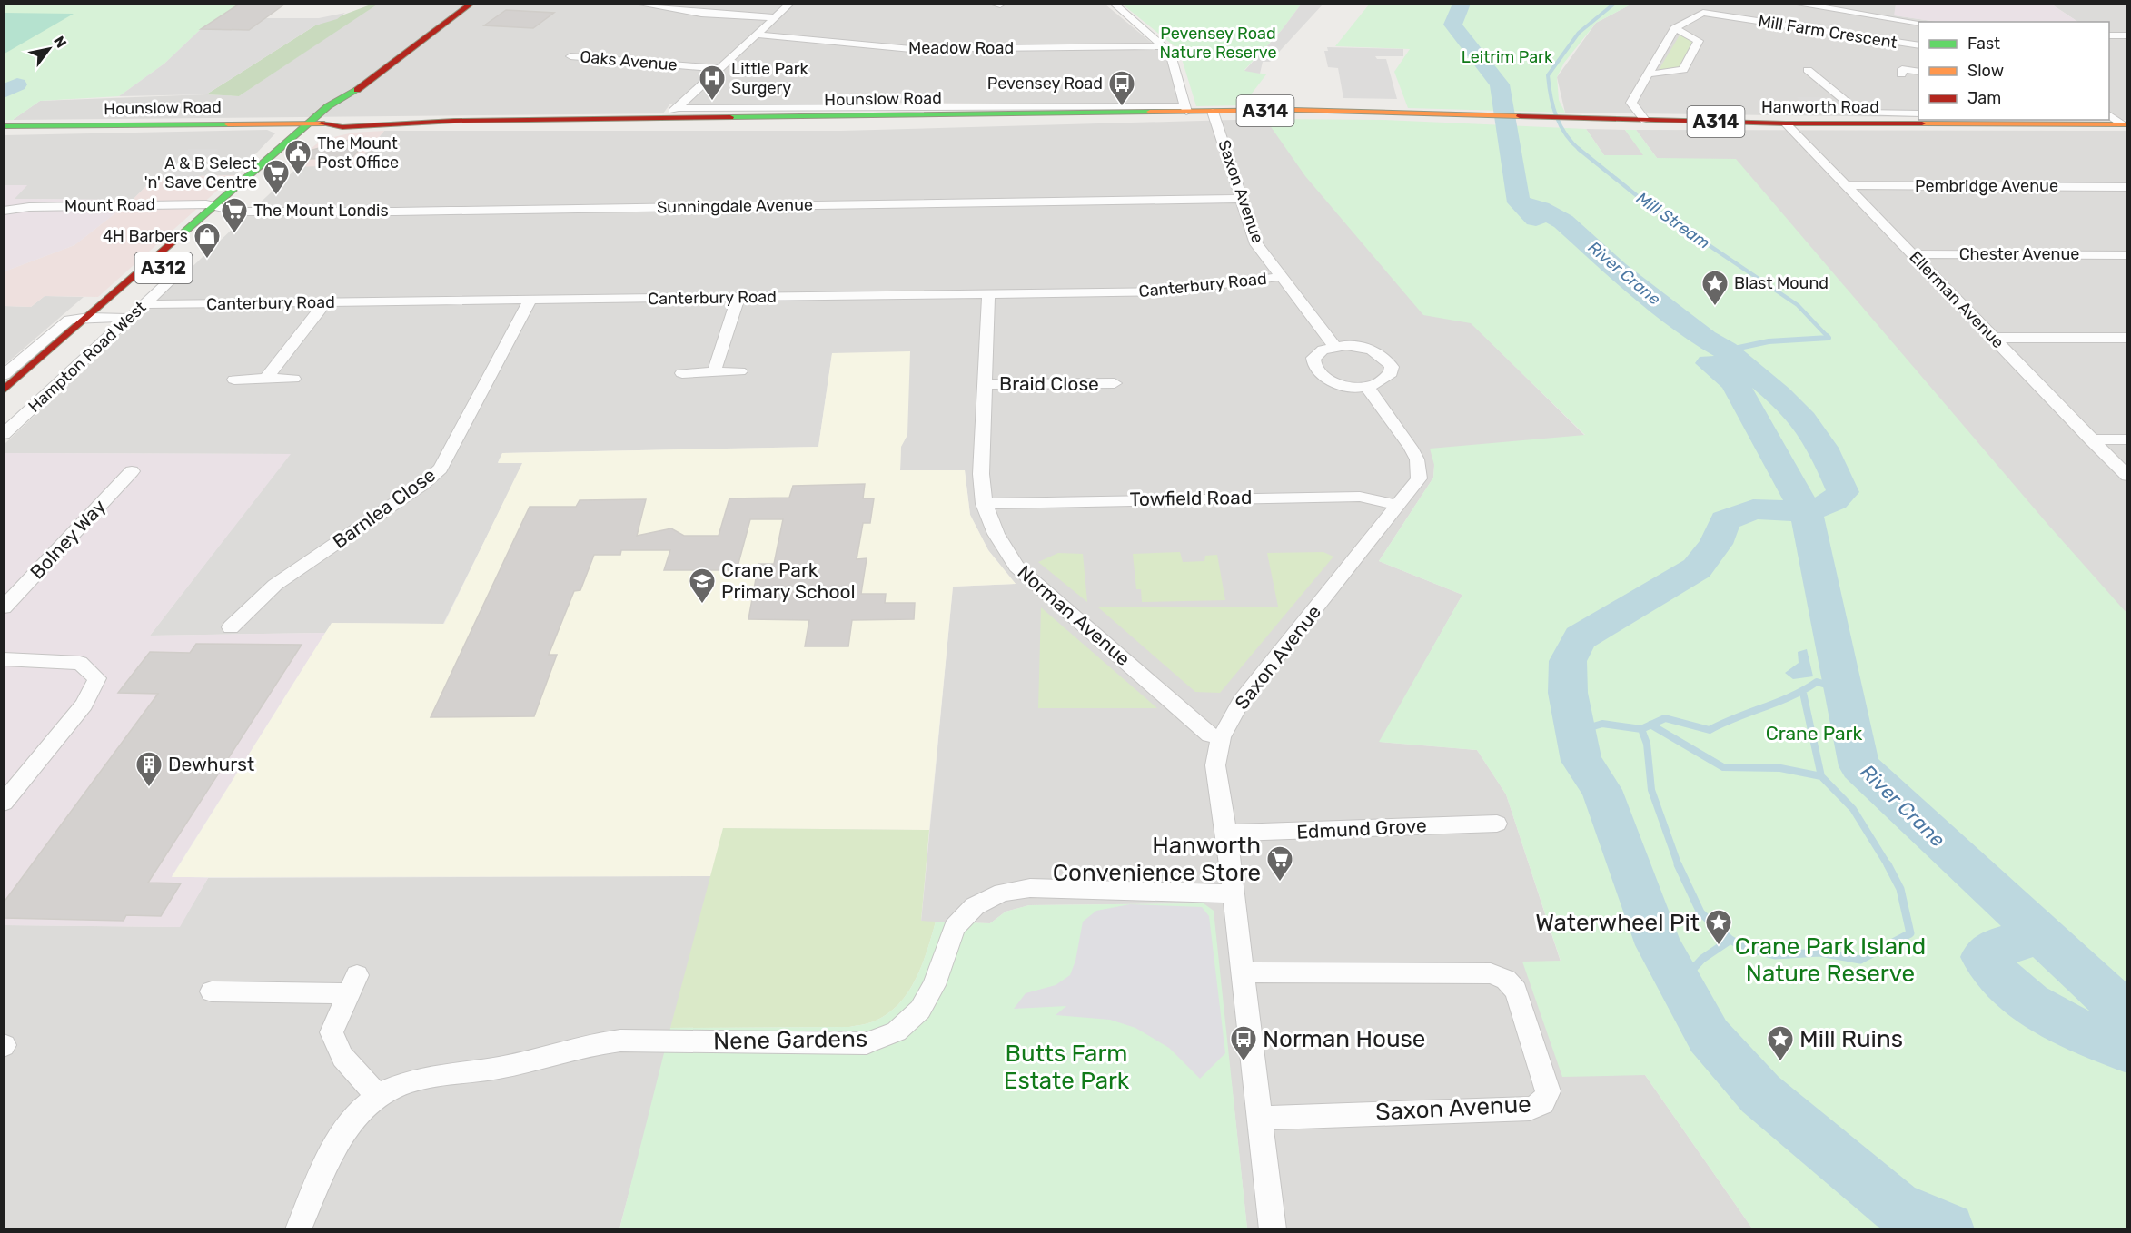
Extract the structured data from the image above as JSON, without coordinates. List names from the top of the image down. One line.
{"streets":{"main road":["Hounslow Road","Hanworth Road","A314","A312","Hampton Road West"],"street":["Mill Farm Crescent","Meadow Road","Oaks Avenue","Pembridge Avenue","Saxon Avenue","Mount Road","Sunningdale Avenue","Chester Avenue","Canterbury Road","Ellerman Avenue","Braid Close","Towfield Road","Barnlea Close","Bolney Way","Norman Avenue","Edmund Grove","Nene Gardens"]},"crossings":[["Hounslow Road","Hanworth Road"],["Hounslow Road","Saxon Avenue"],["Hounslow Road","A312"],["Hounslow Road","Hampton Road West"],["Hanworth Road","Ellerman Avenue"],["Pembridge Avenue","Ellerman Avenue"],["Saxon Avenue","Sunningdale Avenue"],["Saxon Avenue","Canterbury Road"],["Saxon Avenue","Towfield Road"],["Saxon Avenue","Norman Avenue"],["Saxon Avenue","Edmund Grove"],["Saxon Avenue","Nene Gardens"],["Mount Road","Sunningdale Avenue"],["Mount Road","Hampton Road West"],["Sunningdale Avenue","Hampton Road West"],["Chester Avenue","Ellerman Avenue"],["A312","Hampton Road West"],["Canterbury Road","Hampton Road West"],["Canterbury Road","Barnlea Close"],["Canterbury Road","Norman Avenue"],["Braid Close","Norman Avenue"],["Towfield Road","Norman Avenue"]],"water":["Mill Stream","River Crane"],"parks":["Pevensey Road Nature Reserve","Leitrim Park","Crane Park","Crane Park Island Nature Reserve","Butts Farm Estate Park"],"places":{"hospital":["Little Park Surgery"],"bus stop":["Pevensey Road","Norman House"],"public building":["The Mount Post Office"],"supermarket":["A & B Select 'n' Save Centre","The Mount Londis","Hanworth Convenience Store"],"shop":["4H Barbers"],"place":["Blast Mound","Waterwheel Pit","Mill Ruins"],"school or university":["Crane Park Primary School"],"building":["Dewhurst"]},"legend":["Fast","Slow","Jam"],"north":"top right"}
